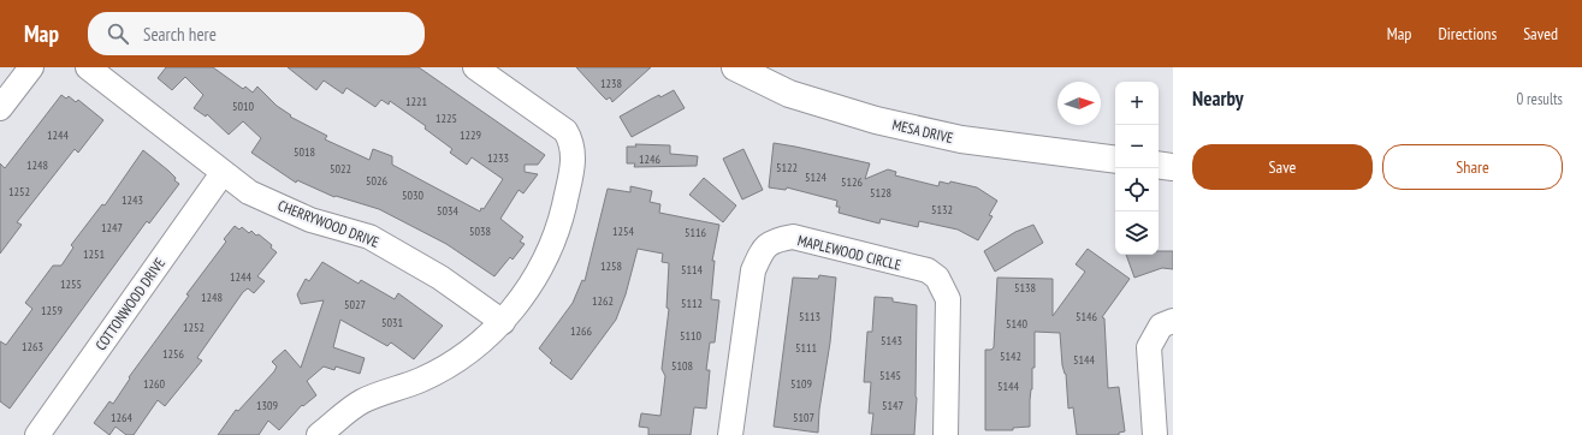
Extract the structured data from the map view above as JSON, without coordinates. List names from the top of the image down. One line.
{"streets":{"main road":["MESA DRIVE"],"street":["CHERRYWOOD DRIVE","MAPLEWOOD CIRCLE","COTTONWOOD DRIVE"]},"crossings":[["CHERRYWOOD DRIVE","COTTONWOOD DRIVE"]],"house_numbers":["1238","1221","5010","1225","1244","1229","5018","1233","1246","1248","5122","5022","5124","5026","5126","1252","5128","5030","1243","5132","5034","1247","5038","1254","5116","1251","1258","5114","1244","1255","5138","1248","1262","5112","5027","1259","5113","5146","5031","5140","1252","1266","5110","5143","1263","5111","1256","5142","5144","5108","5145","1260","5109","5144","1309","5147","1264","5107"],"north":"right","page":{"header":"Map","search":"Search here","nav":["Map","Directions","Saved"],"heading":["Nearby","0 results"],"map_buttons":["+","−"],"buttons":["Save","Share"]}}
